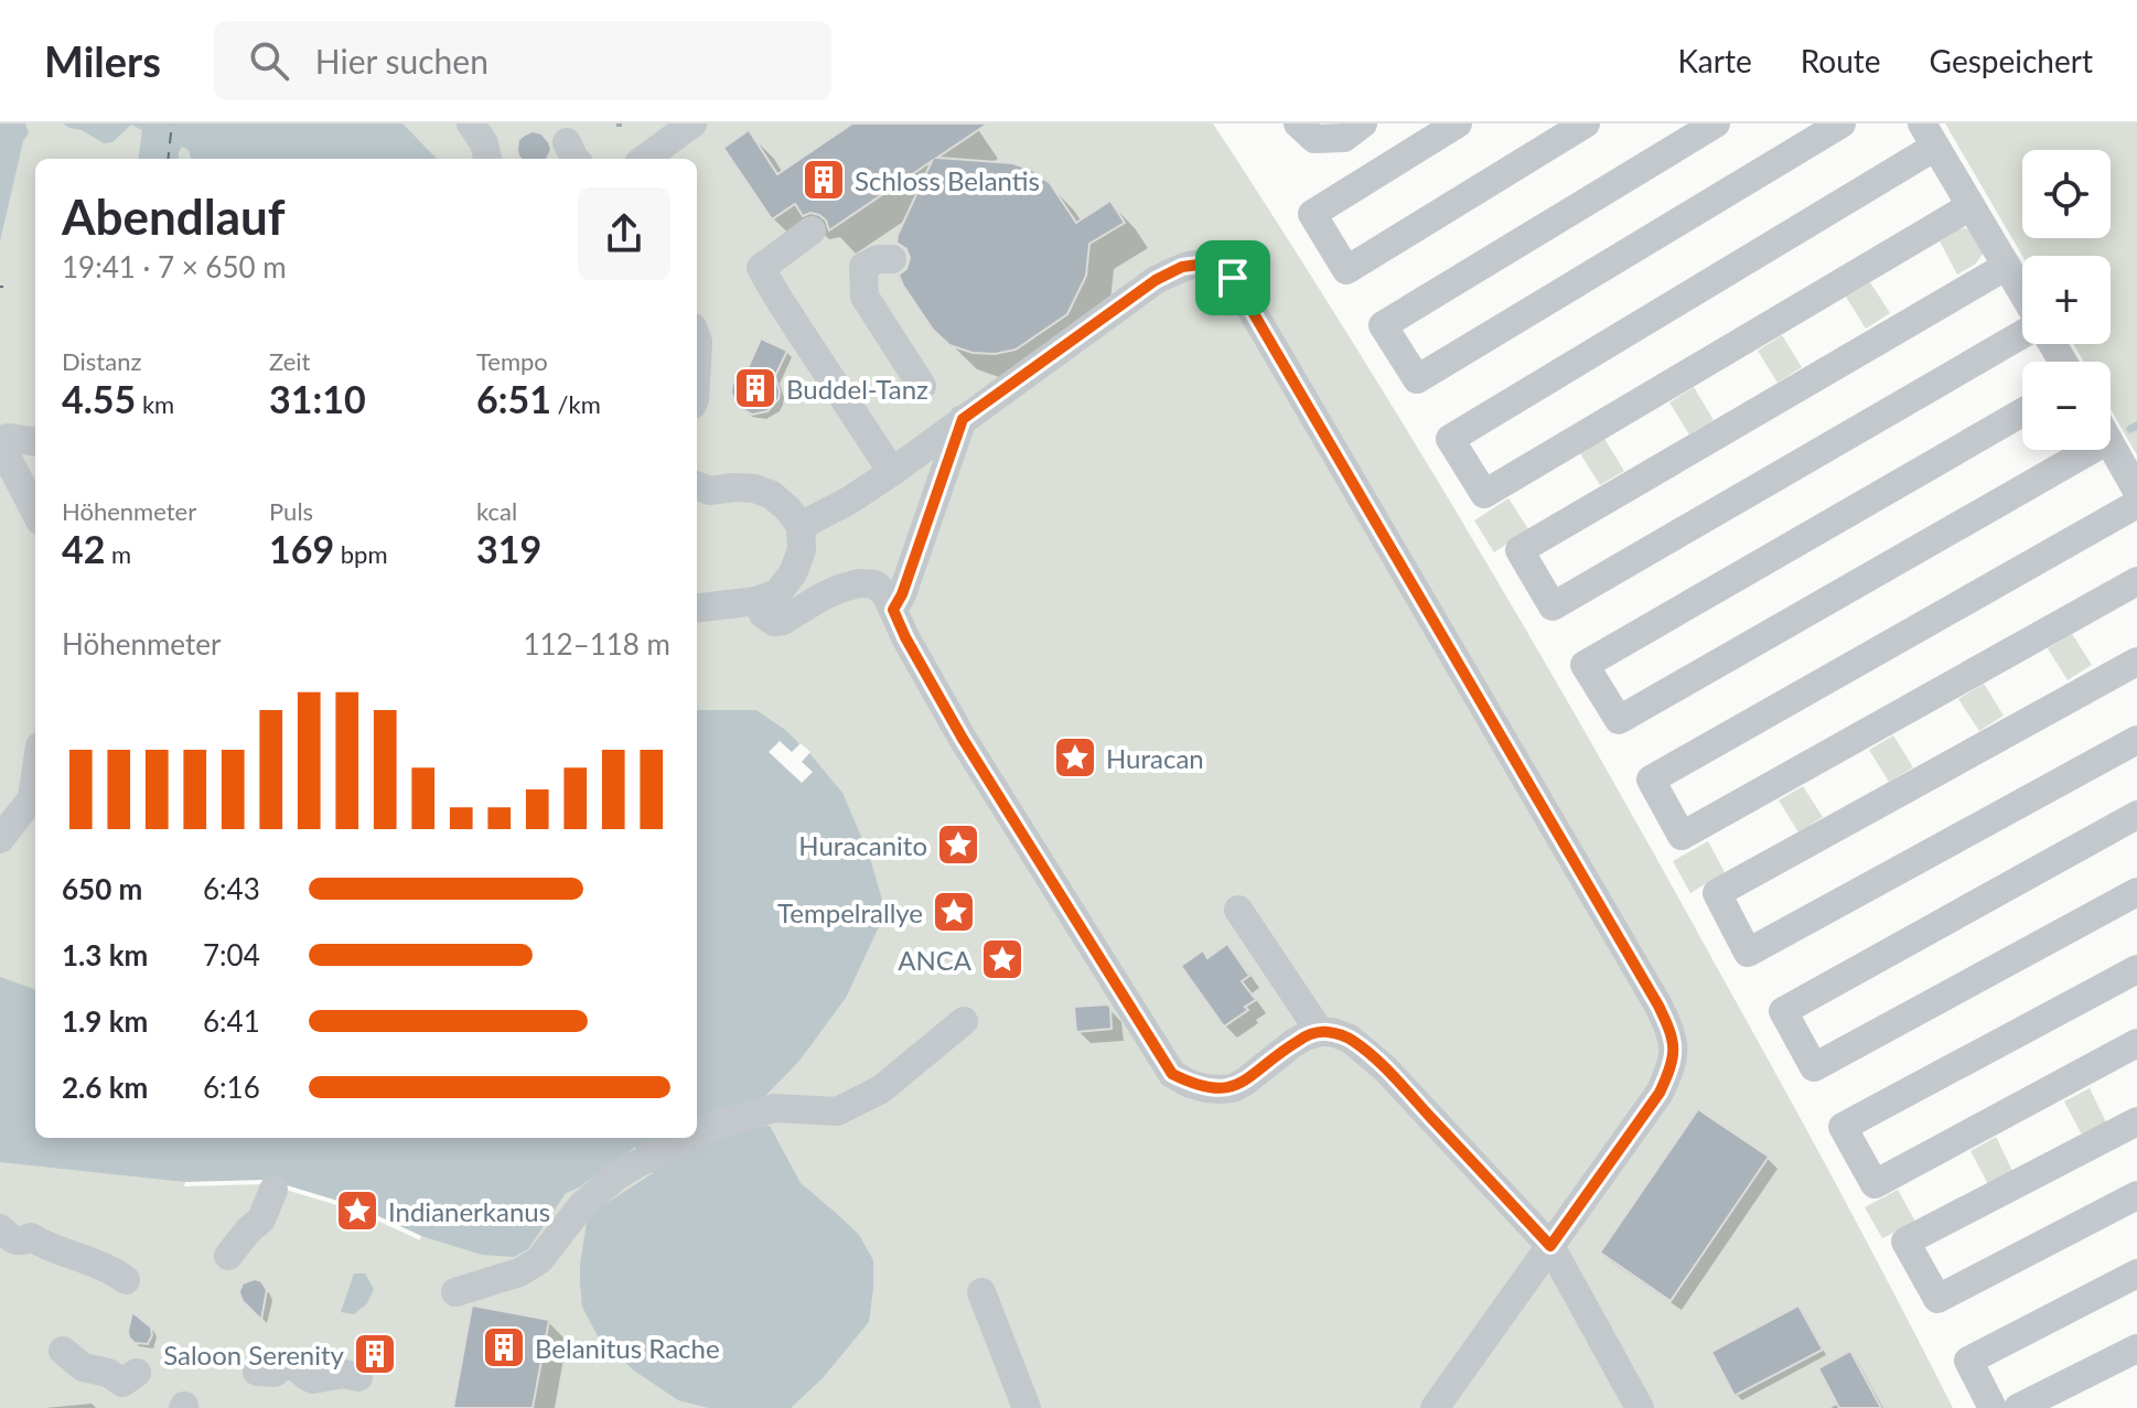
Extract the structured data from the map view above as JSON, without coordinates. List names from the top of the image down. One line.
{"places":{"building":["Schloss Belantis","Buddel-Tanz","Belanitus Rache","Saloon Serenity"],"place":["Huracan","Huracanito","Tempelrallye","ANCA","Indianerkanus"]},"page":{"header":"Milers","search":"Hier suchen","nav":["Karte","Route","Gespeichert"],"map_buttons":["+","−"],"heading":["Abendlauf","19:41 · 7 × 650 m"],"stats":[["Distanz","4.55 km"],["Zeit","31:10"],["Tempo","6:51 /km"],["Höhenmeter","42 m"],["Puls","169 bpm"],["kcal","319"]],"chart":["Höhenmeter","112–118 m"],"list":[{"name":"650 m","note":"6:43"},{"name":"1.3 km","note":"7:04"},{"name":"1.9 km","note":"6:41"},{"name":"2.6 km","note":"6:16"}]}}
